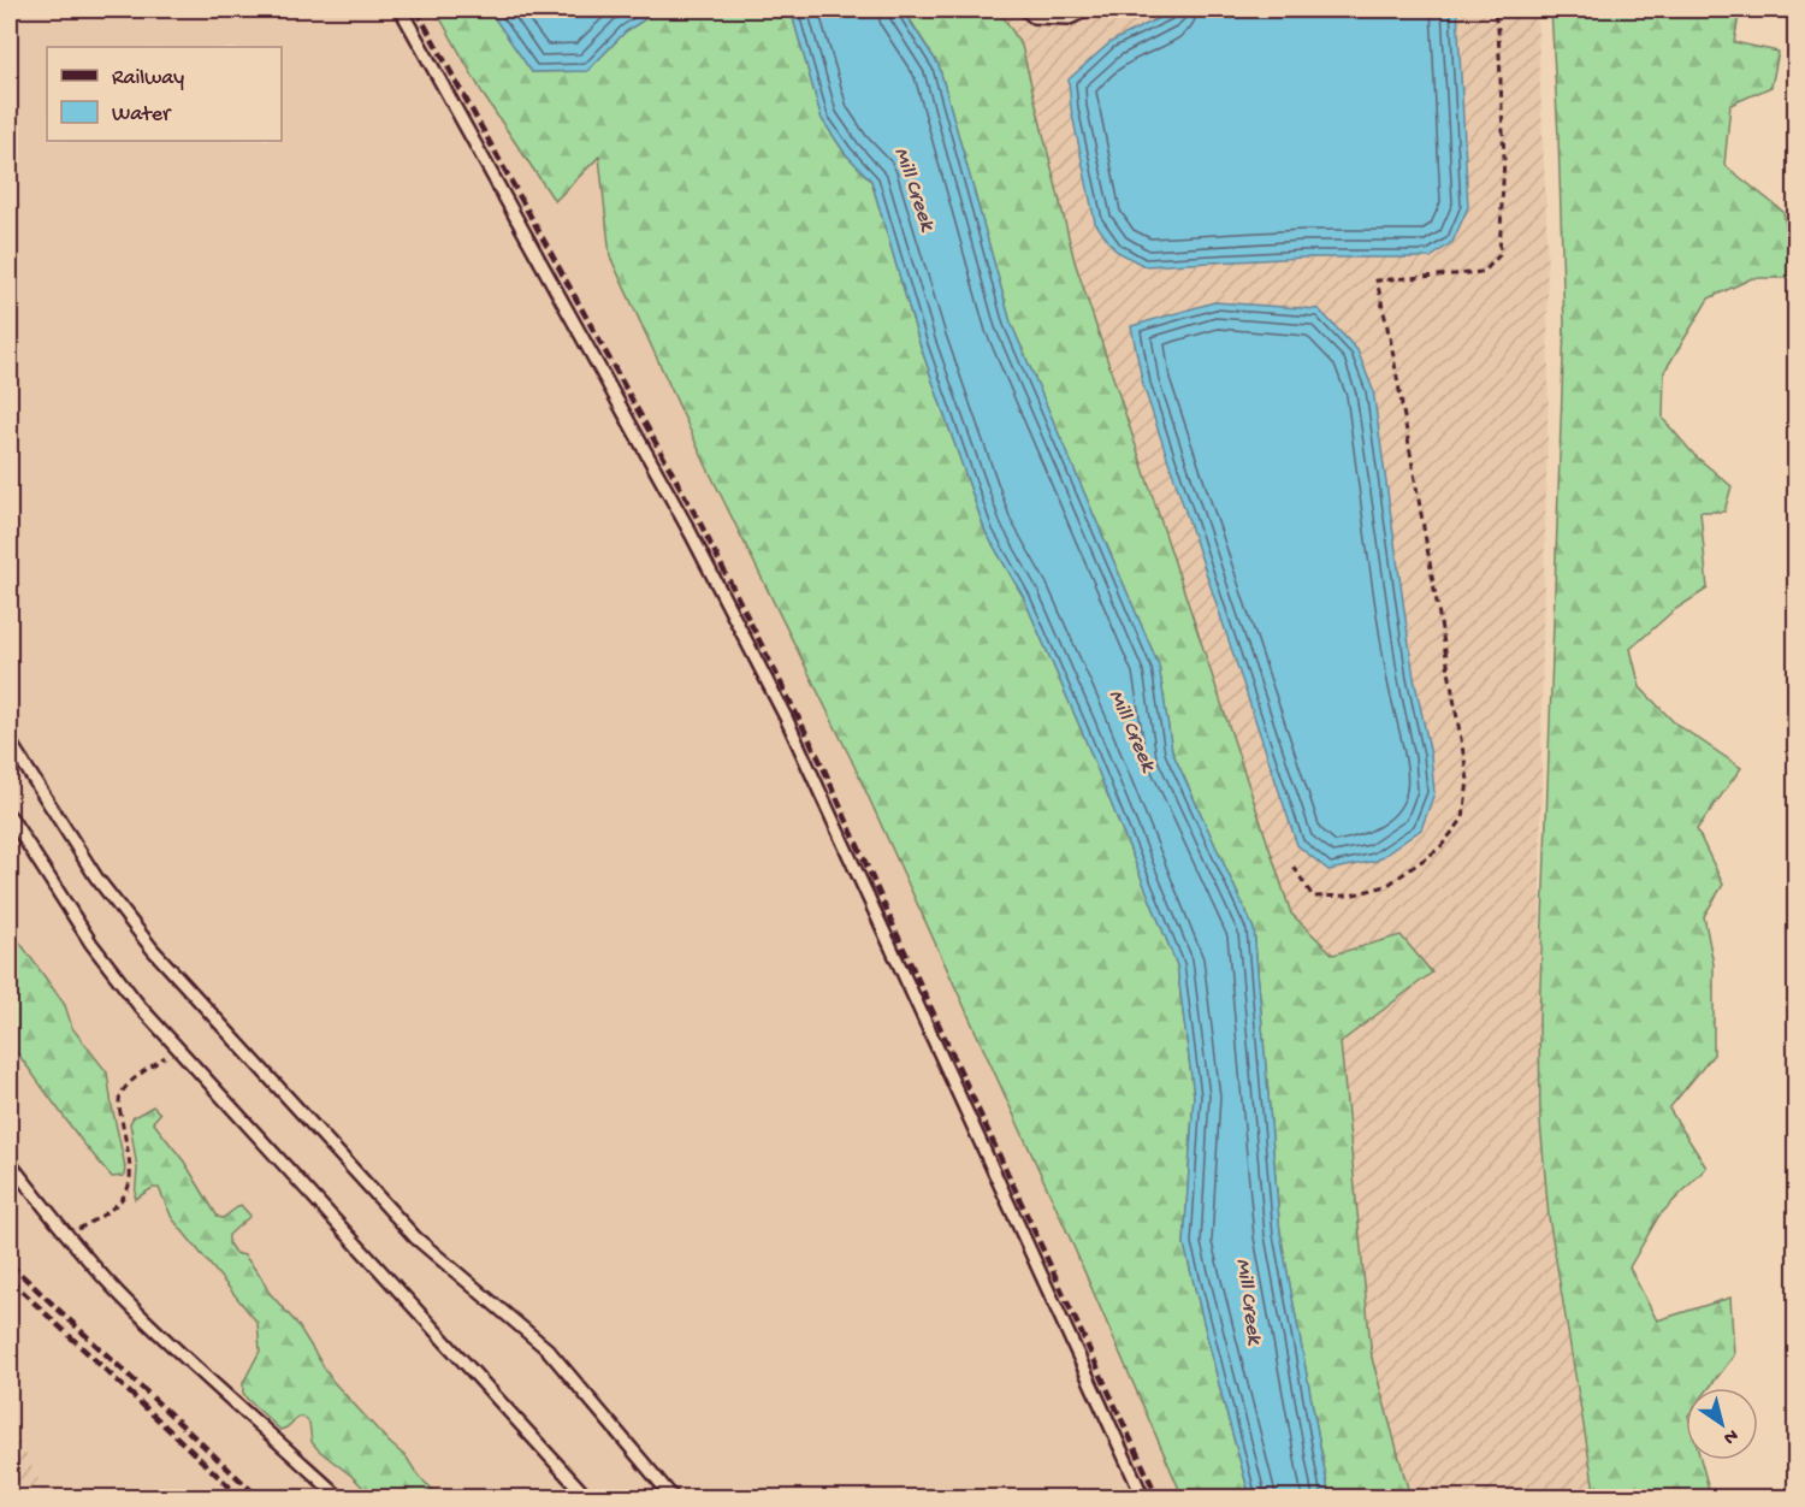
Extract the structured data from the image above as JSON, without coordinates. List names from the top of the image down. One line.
{"water":["Mill Creek"],"legend":["Railway","Water"],"north":"bottom right"}
